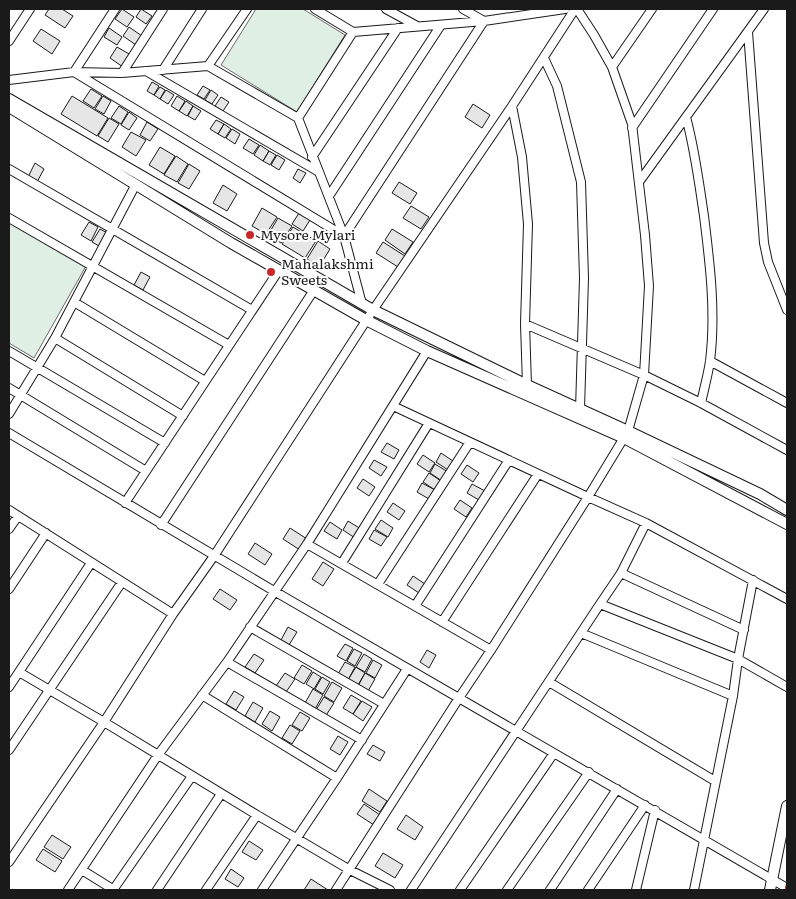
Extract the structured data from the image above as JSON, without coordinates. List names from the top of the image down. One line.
{"places":["Mysore Mylari","Mahalakshmi Sweets"]}
